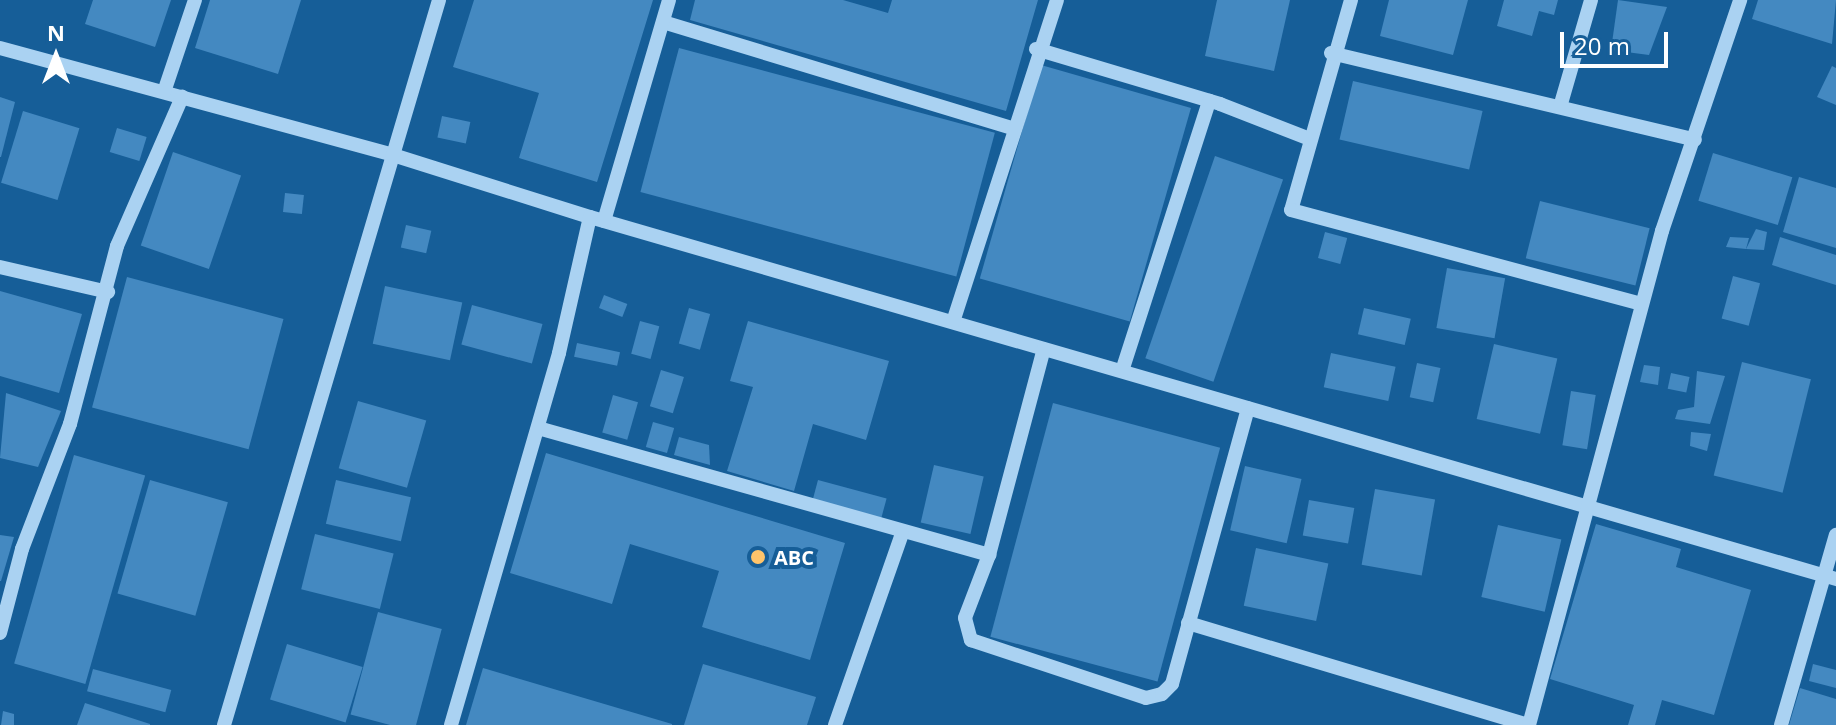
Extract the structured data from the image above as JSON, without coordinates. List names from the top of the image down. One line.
{"places":["ABC"],"scale_bar":"20 m","north":"top"}
